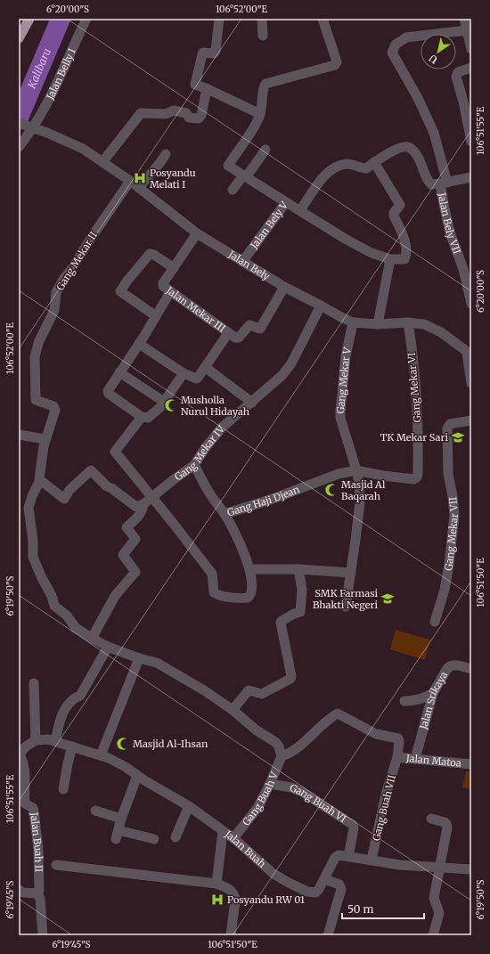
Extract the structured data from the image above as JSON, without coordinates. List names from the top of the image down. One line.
{"streets":{"street":["Jalan Belly I","Jalan Bely VII","Jalan Bely V","Gang Mekar II","Jalan Bely","Jalan Mekar III","Gang Mekar V","Gang Mekar VI","Gang Mekar IV","Gang Haji Djean","Gang Mekar VII","Jalan Srikaya","Jalan Matoa","Gang Buah V","Gang Buah VI","Gang Buah VII","Jalan Buah II","Jalan Buah"]},"crossings":[["Jalan Belly I","Jalan Bely"],["Jalan Bely V","Jalan Bely"],["Gang Mekar II","Jalan Bely"],["Jalan Bely","Jalan Mekar III"],["Jalan Bely","Gang Mekar V"],["Jalan Bely","Gang Mekar VI"],["Jalan Bely","Gang Mekar IV"],["Gang Mekar V","Gang Mekar VI"],["Gang Mekar V","Gang Haji Djean"],["Gang Mekar VI","Gang Haji Djean"],["Gang Mekar IV","Gang Haji Djean"],["Jalan Srikaya","Jalan Matoa"],["Jalan Matoa","Gang Buah VII"],["Gang Buah V","Gang Buah VI"],["Gang Buah V","Gang Buah VII"],["Gang Buah V","Jalan Buah"],["Gang Buah VI","Jalan Buah"],["Gang Buah VII","Jalan Buah"]],"water":["Kalibaru"],"places":{"hospital":["Posyandu Melati I","Posyandu RW 01"],"mosque":["Musholla Nurul Hidayah","Masjid Al Baqarah","Masjid Al-Ihsan"],"school or university":["TK Mekar Sari","SMK Farmasi Bhakti Negeri"]},"scale_bar":"50 m","north":"bottom left","coordinates":["6°20'00\"S","106°52'00\"E","106°51'55\"E","106°51'50\"E","6°19'50\"S","6°19'45\"S"]}
